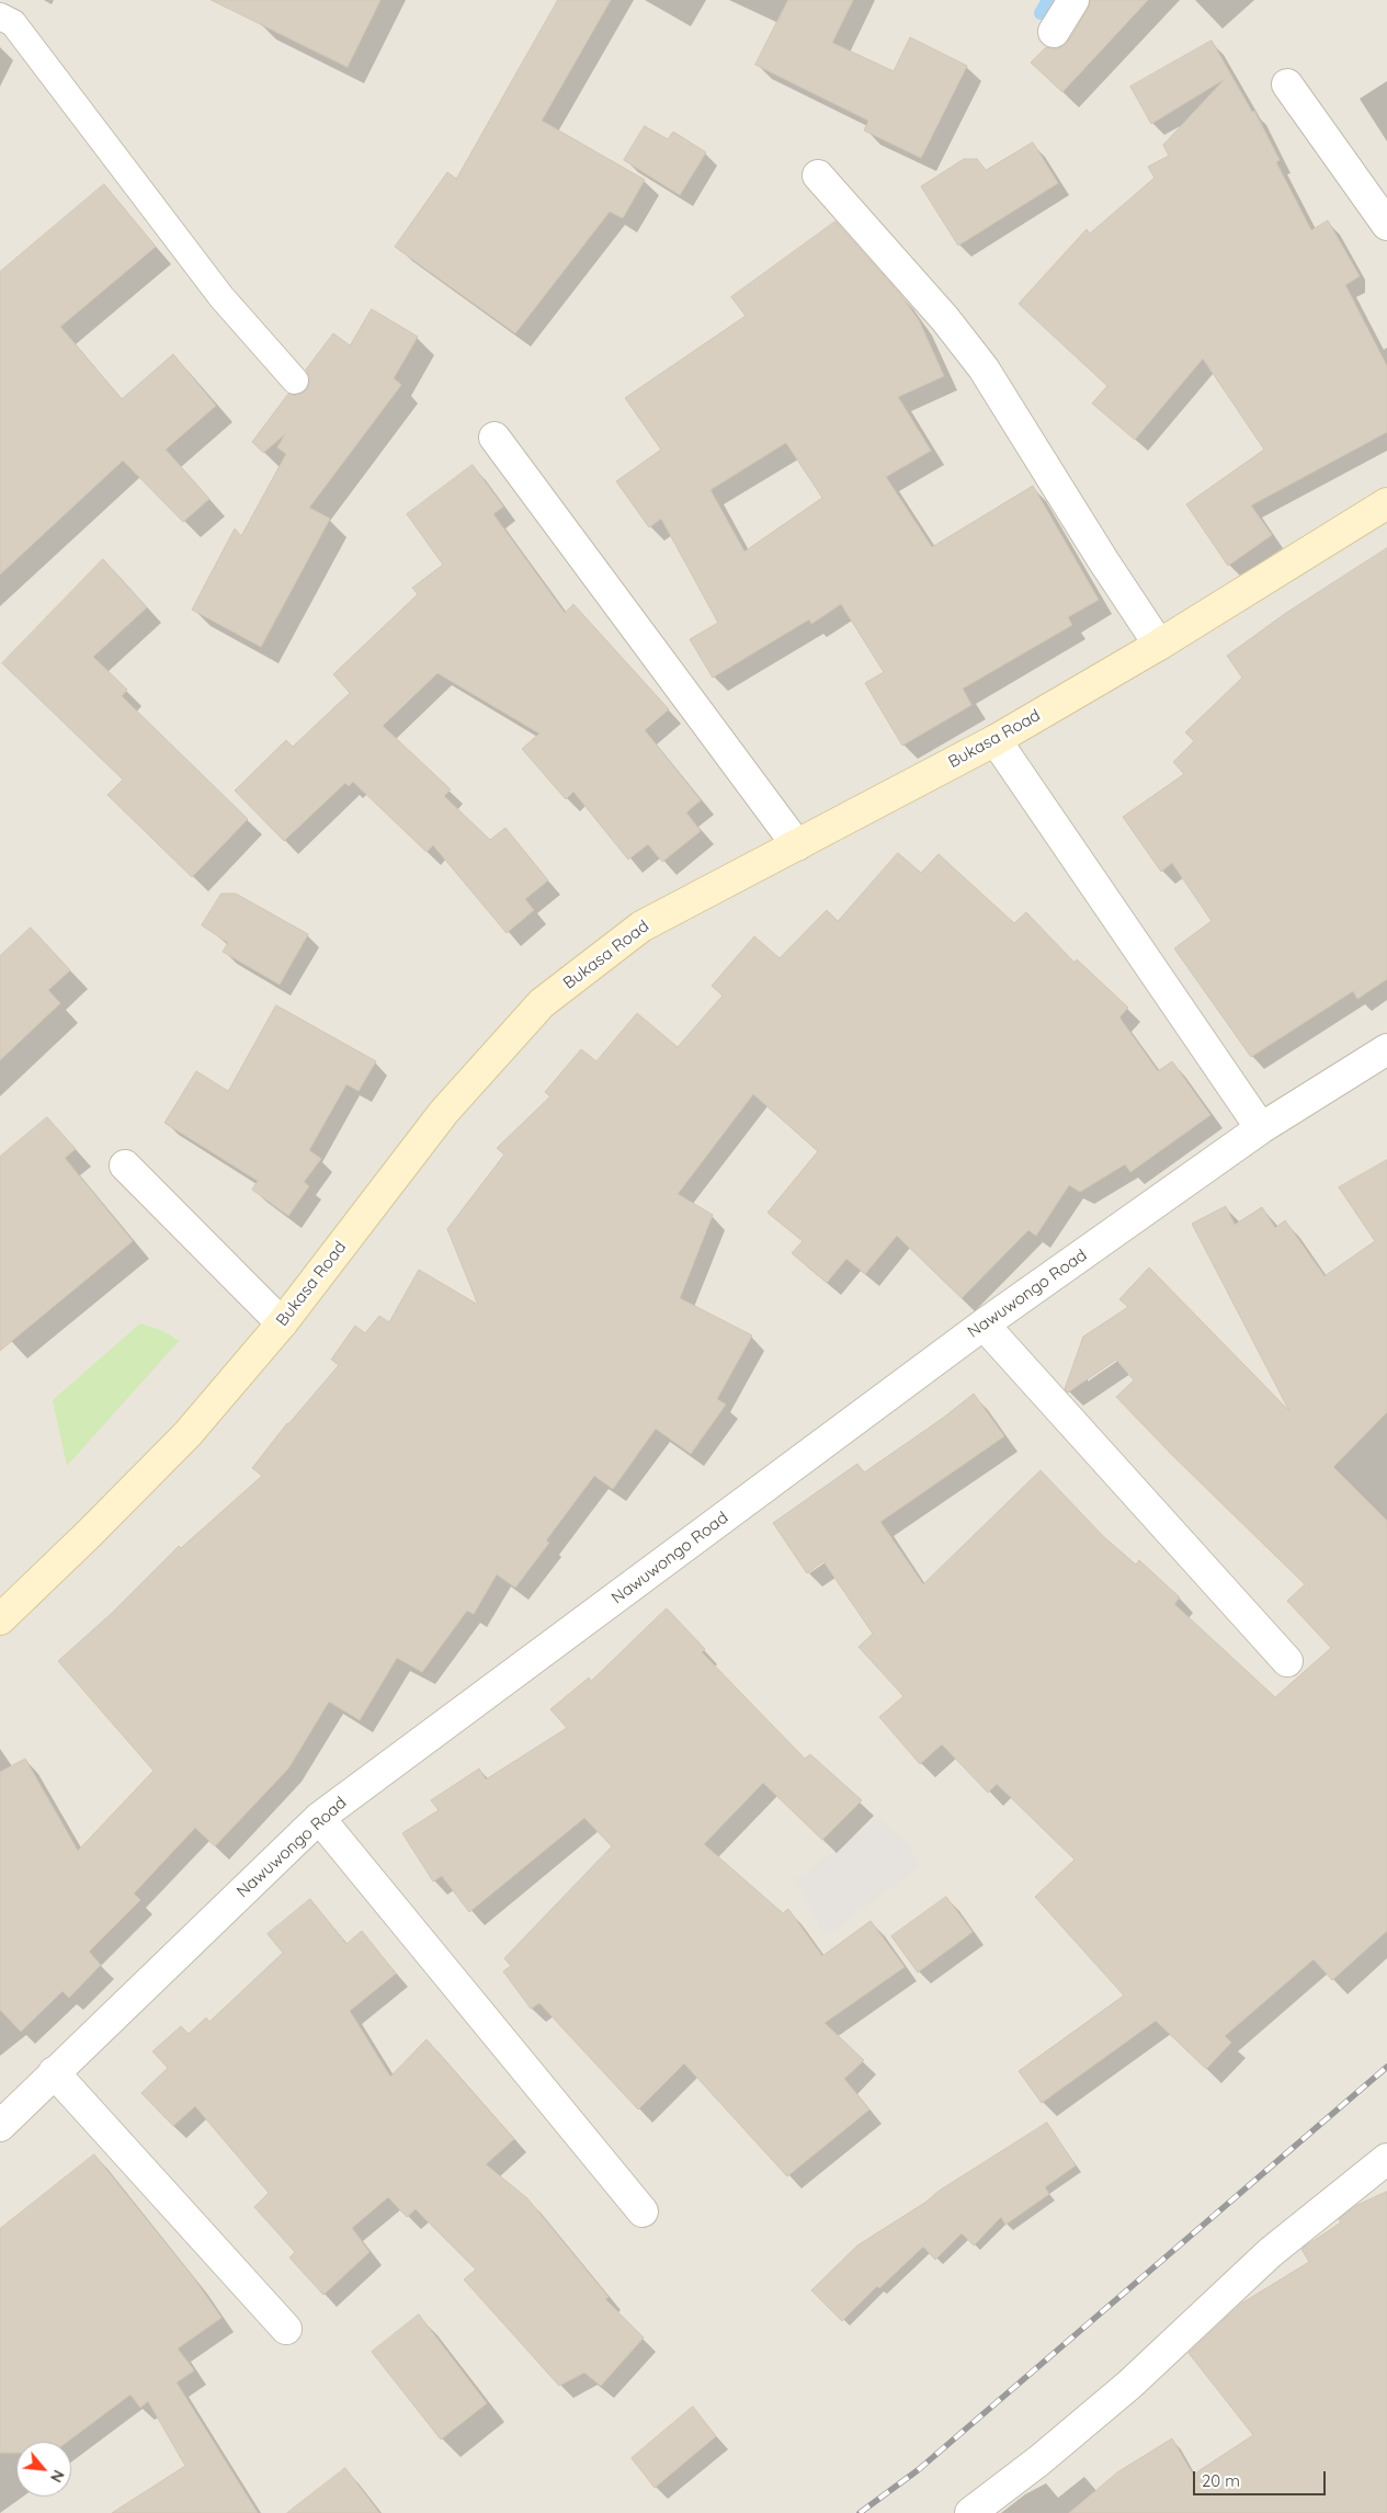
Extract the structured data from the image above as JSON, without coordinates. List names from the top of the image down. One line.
{"streets":{"street":["Bukasa Road","Nawuwongo Road"]},"scale_bar":"20 m","north":"bottom right"}
